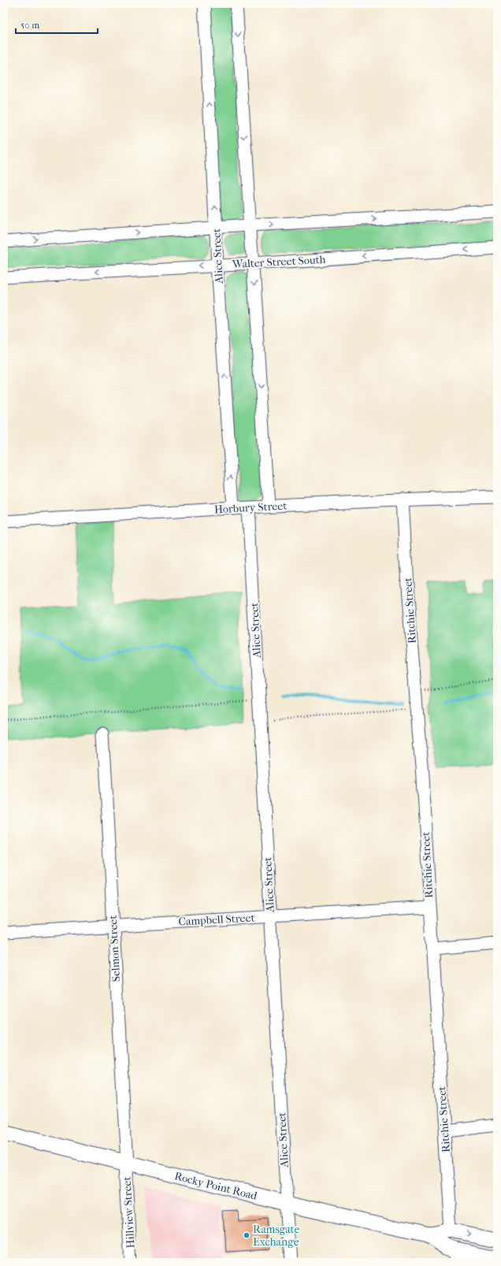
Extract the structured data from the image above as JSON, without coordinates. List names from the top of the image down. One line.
{"streets":{"main road":["Rocky Point Road"],"street":["Alice Street","Walter Street South","Horbury Street","Ritchie Street","Campbell Street","Selmon Street","Hillview Street"]},"crossings":[["Alice Street","Walter Street South"],["Alice Street","Horbury Street"],["Alice Street","Campbell Street"],["Alice Street","Rocky Point Road"],["Horbury Street","Ritchie Street"],["Ritchie Street","Campbell Street"],["Ritchie Street","Rocky Point Road"],["Campbell Street","Selmon Street"],["Selmon Street","Rocky Point Road"],["Selmon Street","Hillview Street"],["Rocky Point Road","Hillview Street"]],"places":["Ramsgate Exchange"],"scale_bar":"50 m"}
